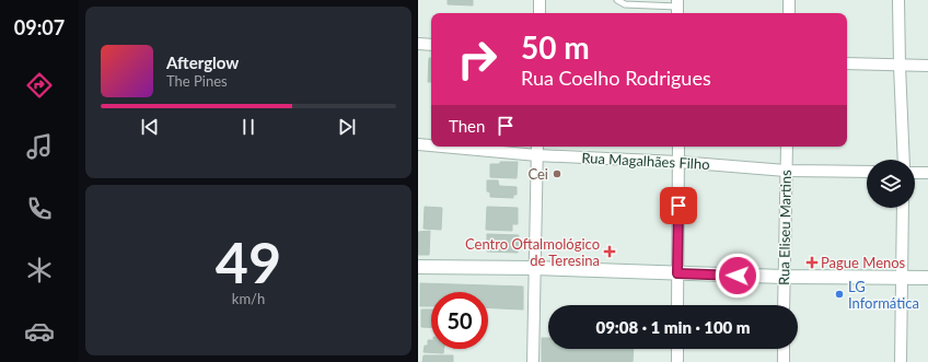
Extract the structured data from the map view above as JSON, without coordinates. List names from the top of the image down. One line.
{"streets":{"street":["Rua Magalhães Filho","Rua Eliseu Martins"]},"crossings":[["Rua Magalhães Filho","Rua Eliseu Martins"]],"places":{"other":["Cei","LG Informática"],"health":["Centro Oftalmológico de Teresina","Pague Menos"]},"page":{"tabs":"09:07","turn":["50 m","Rua Coelho Rodrigues"],"song":["Afterglow","The Pines"],"then":"Then","tile":["49","km/h"],"limit":"50","trip":"09:08 · 1 min · 100 m"}}
